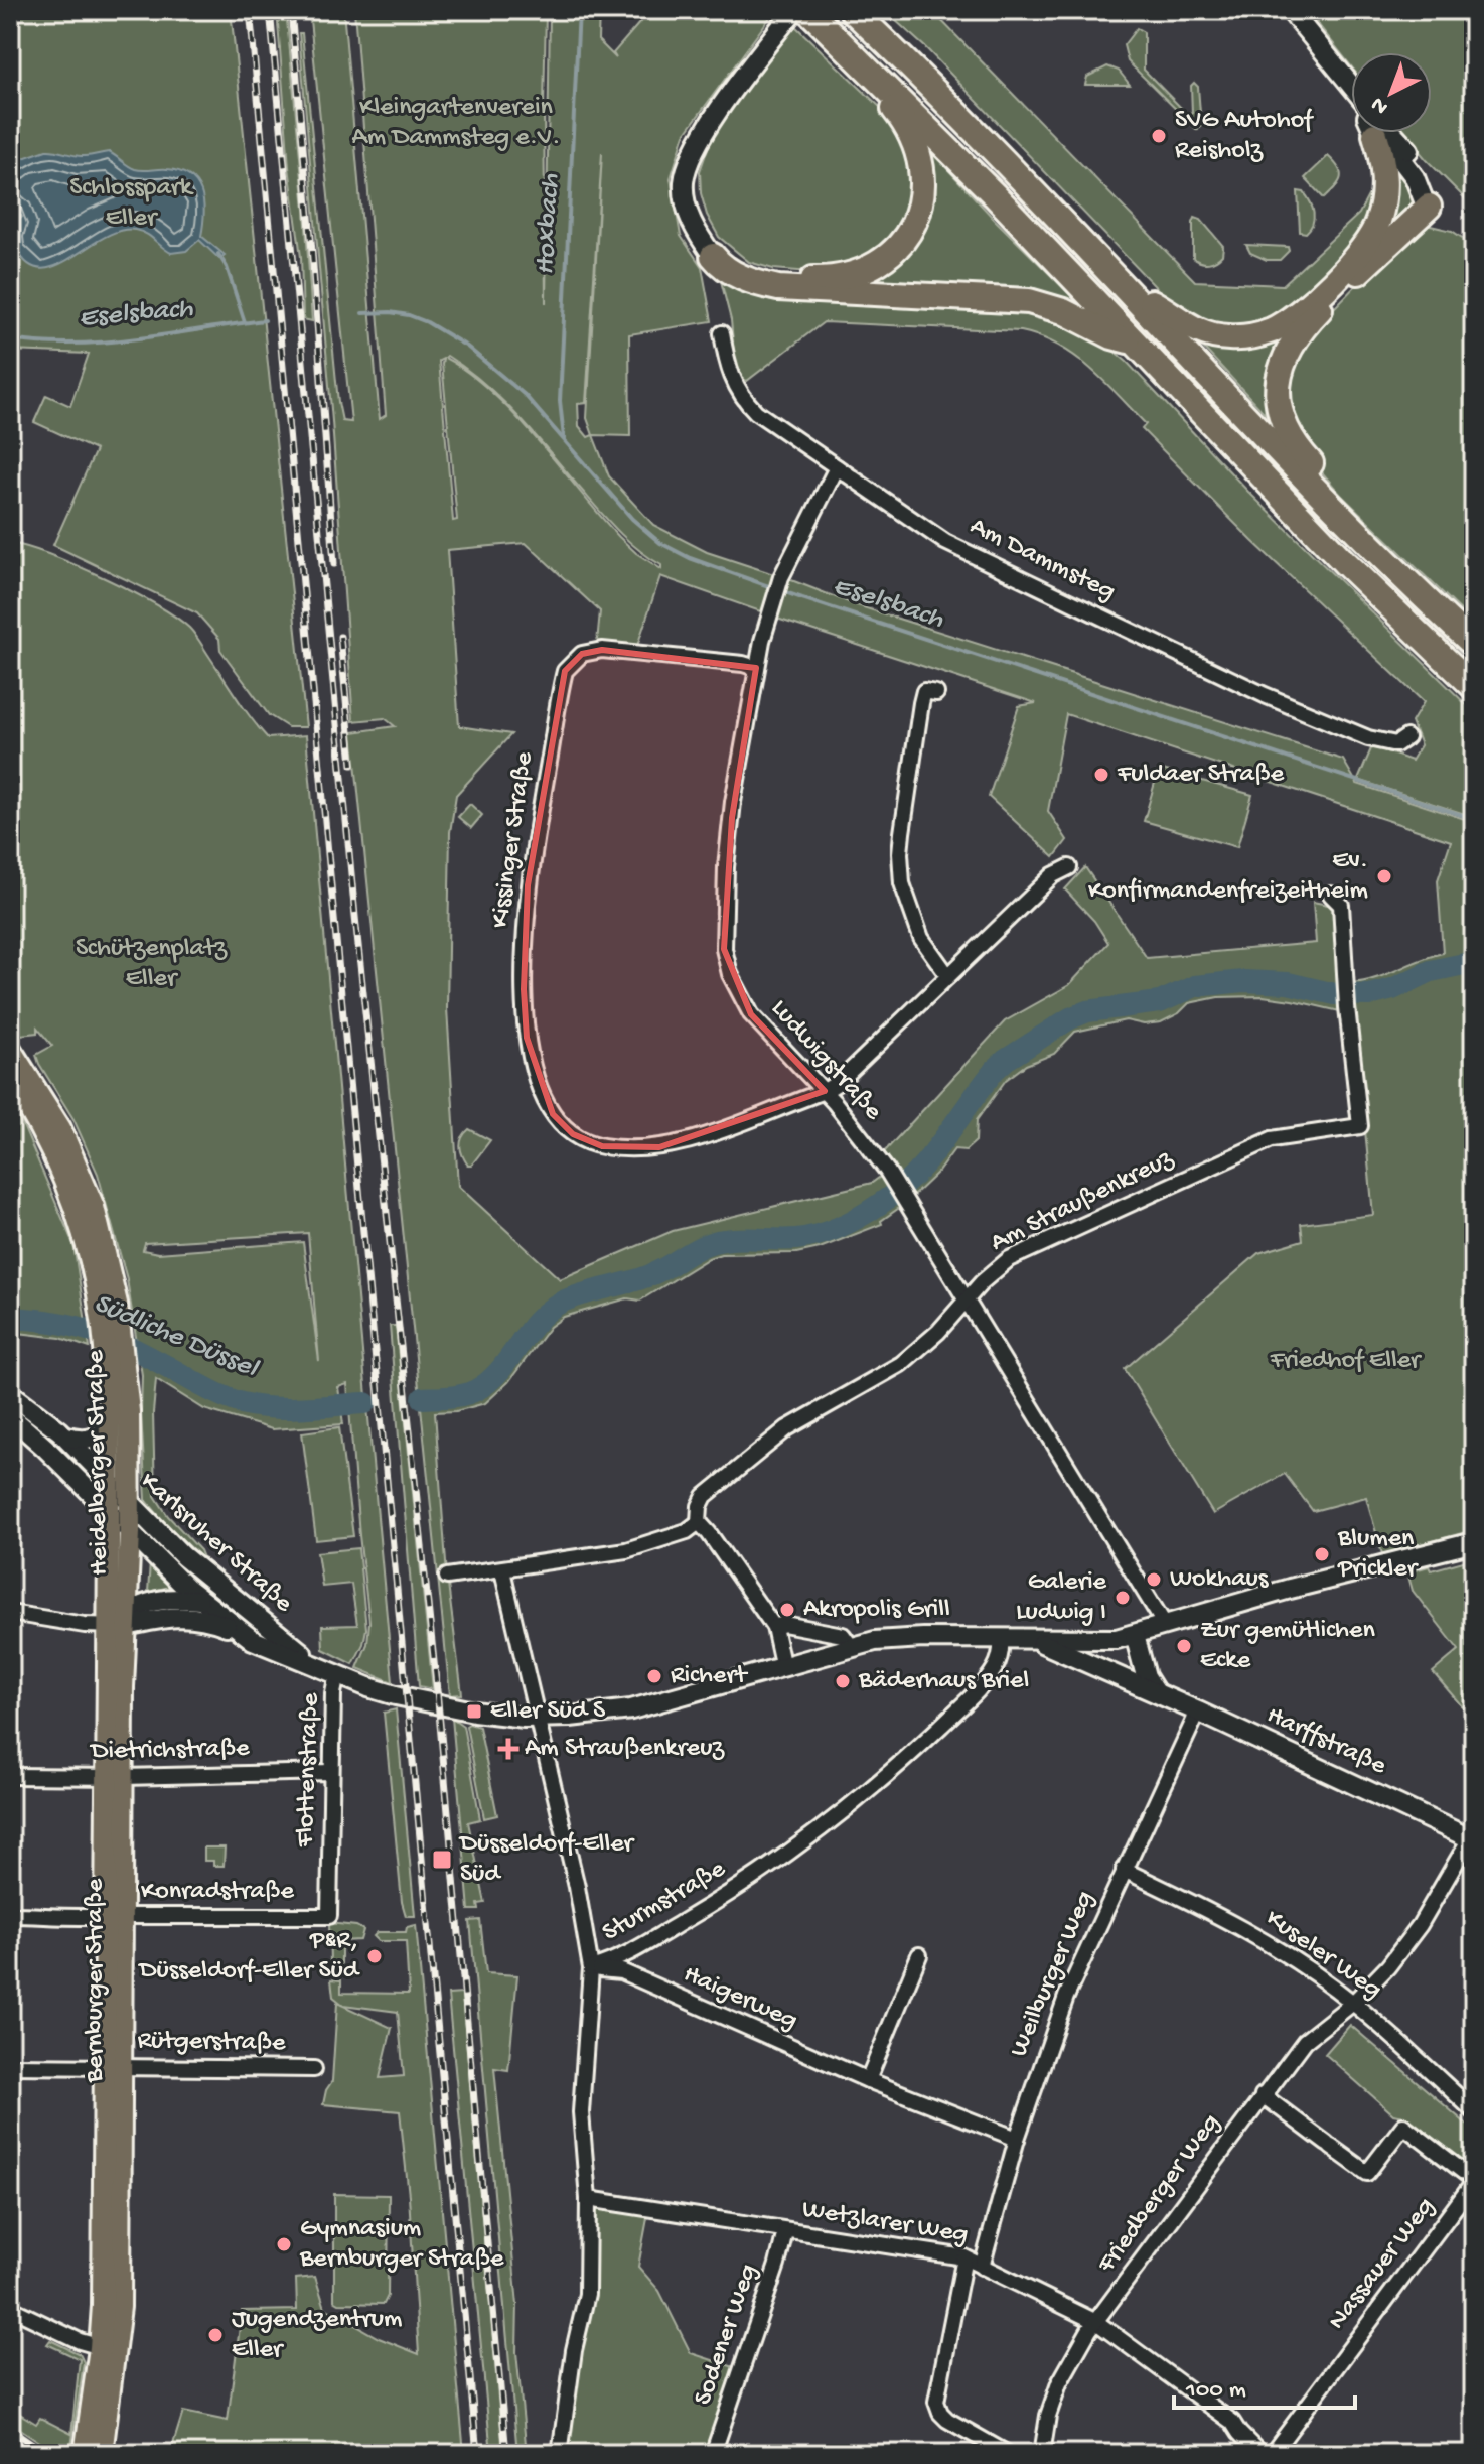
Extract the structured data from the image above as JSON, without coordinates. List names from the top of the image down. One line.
{"streets":{"main road":["Heidelberger Straße","Karlsruher Straße","Harffstraße","Bernburger Straße"],"street":["Am Dammsteg","Kissinger Straße","Ludwigstraße","Am Straußenkreuz","Dietrichstraße","Flottenstraße","Konradstraße","Sturmstraße","Kuseler Weg","Weilburger Weg","Haigerweg","Rütgerstraße","Friedberger Weg","Wetzlarer Weg","Nassauer Weg","Sodener Weg"]},"crossings":[["Am Dammsteg","Ludwigstraße"],["Kissinger Straße","Ludwigstraße"],["Ludwigstraße","Am Straußenkreuz"],["Ludwigstraße","Karlsruher Straße"],["Heidelberger Straße","Karlsruher Straße"],["Heidelberger Straße","Bernburger Straße"],["Karlsruher Straße","Harffstraße"],["Karlsruher Straße","Flottenstraße"],["Karlsruher Straße","Sturmstraße"],["Harffstraße","Weilburger Weg"],["Harffstraße","Friedberger Weg"],["Dietrichstraße","Flottenstraße"],["Dietrichstraße","Bernburger Straße"],["Flottenstraße","Konradstraße"],["Konradstraße","Bernburger Straße"],["Sturmstraße","Haigerweg"],["Sturmstraße","Wetzlarer Weg"],["Kuseler Weg","Weilburger Weg"],["Kuseler Weg","Friedberger Weg"],["Weilburger Weg","Haigerweg"],["Weilburger Weg","Wetzlarer Weg"],["Bernburger Straße","Rütgerstraße"],["Friedberger Weg","Wetzlarer Weg"],["Wetzlarer Weg","Sodener Weg"]],"water":["Hoxbach","Eselsbach","Südliche Düssel"],"parks":["Kleingartenverein Am Dammsteg e.V.","Schlosspark Eller","Schützenplatz Eller","Friedhof Eller"],"places":{"other":["SVG Autohof Reisholz","Fuldaer Straße","Ev. Konfirmandenfreizeitheim","Blumen Prickler","Wokhaus","Galerie Ludwig I","Akropolis Grill","Zur gemütlichen Ecke","Richert","Bäderhaus Briel","P&R, Düsseldorf-Eller Süd","Gymnasium Bernburger Straße","Jugendzentrum Eller"],"transit":["Eller Süd S","Düsseldorf-Eller Süd"],"health":["Am Straußenkreuz"]},"scale_bar":"100 m","north":"bottom left"}
